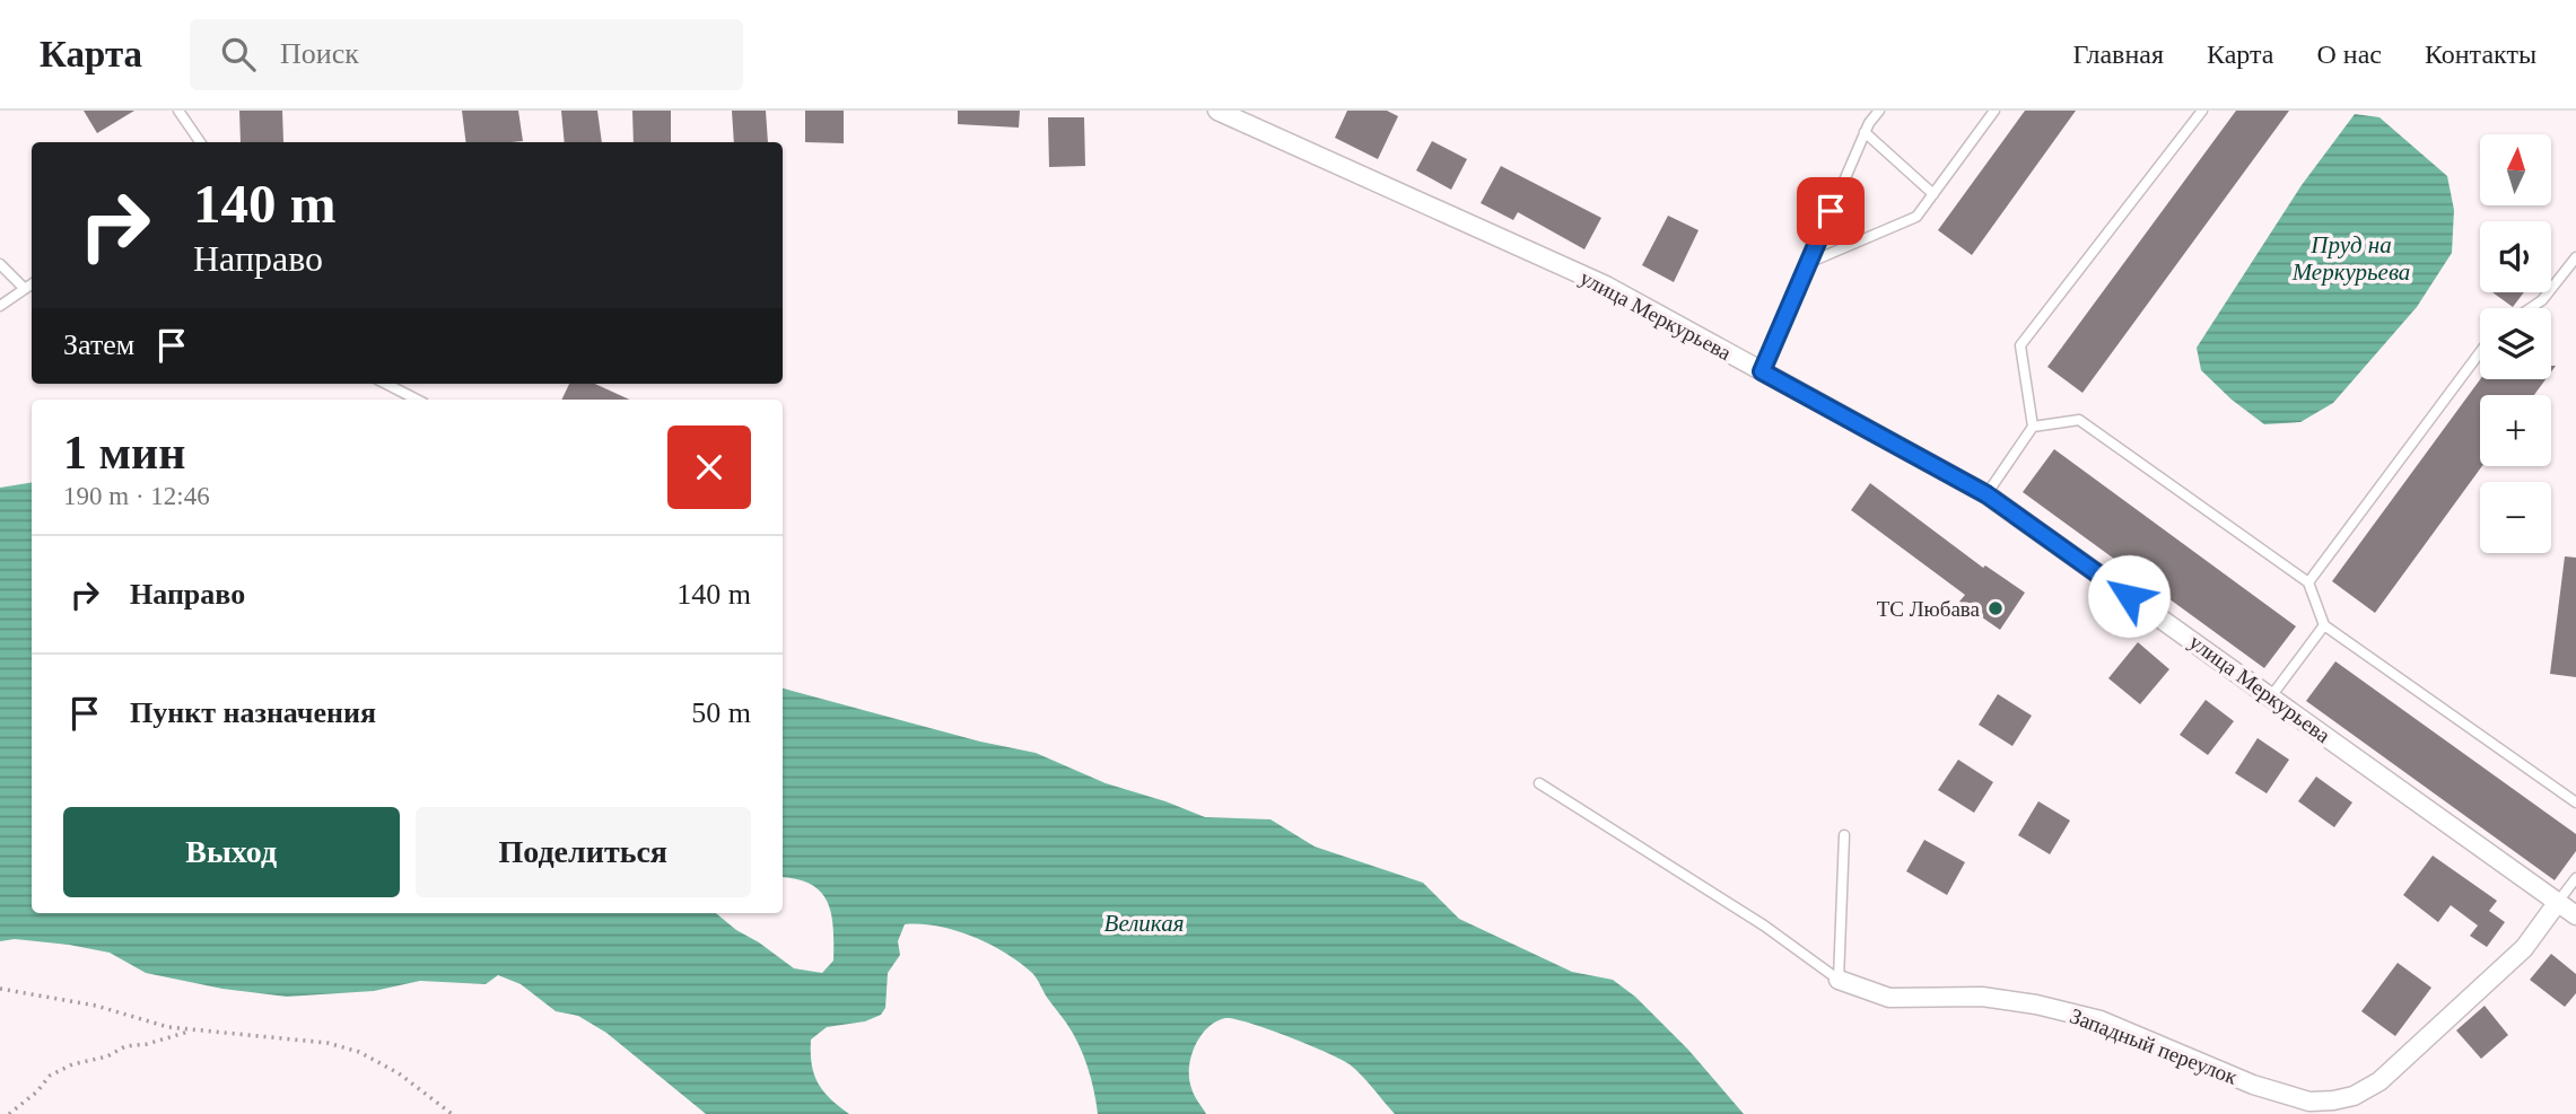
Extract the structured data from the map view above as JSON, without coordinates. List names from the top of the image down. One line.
{"streets":{"street":["улица Меркурьева","Западный переулок"]},"crossings":[["улица Меркурьева","Западный переулок"]],"water":["Пруд на Меркурьева","Великая"],"places":["ТС Любава"],"north":"top","page":{"header":"Карта","search":"Поиск","nav":["Главная","Карта","О нас","Контакты"],"map_buttons":["+","−"],"turn":["140 m","Направо"],"then":"Затем","heading":["1 мин","190 m · 12:46"],"list":[{"name":"Направо","value":"140 m"},{"name":"Пункт назначения","value":"50 m"}],"buttons":["Выход","Поделиться"]}}
